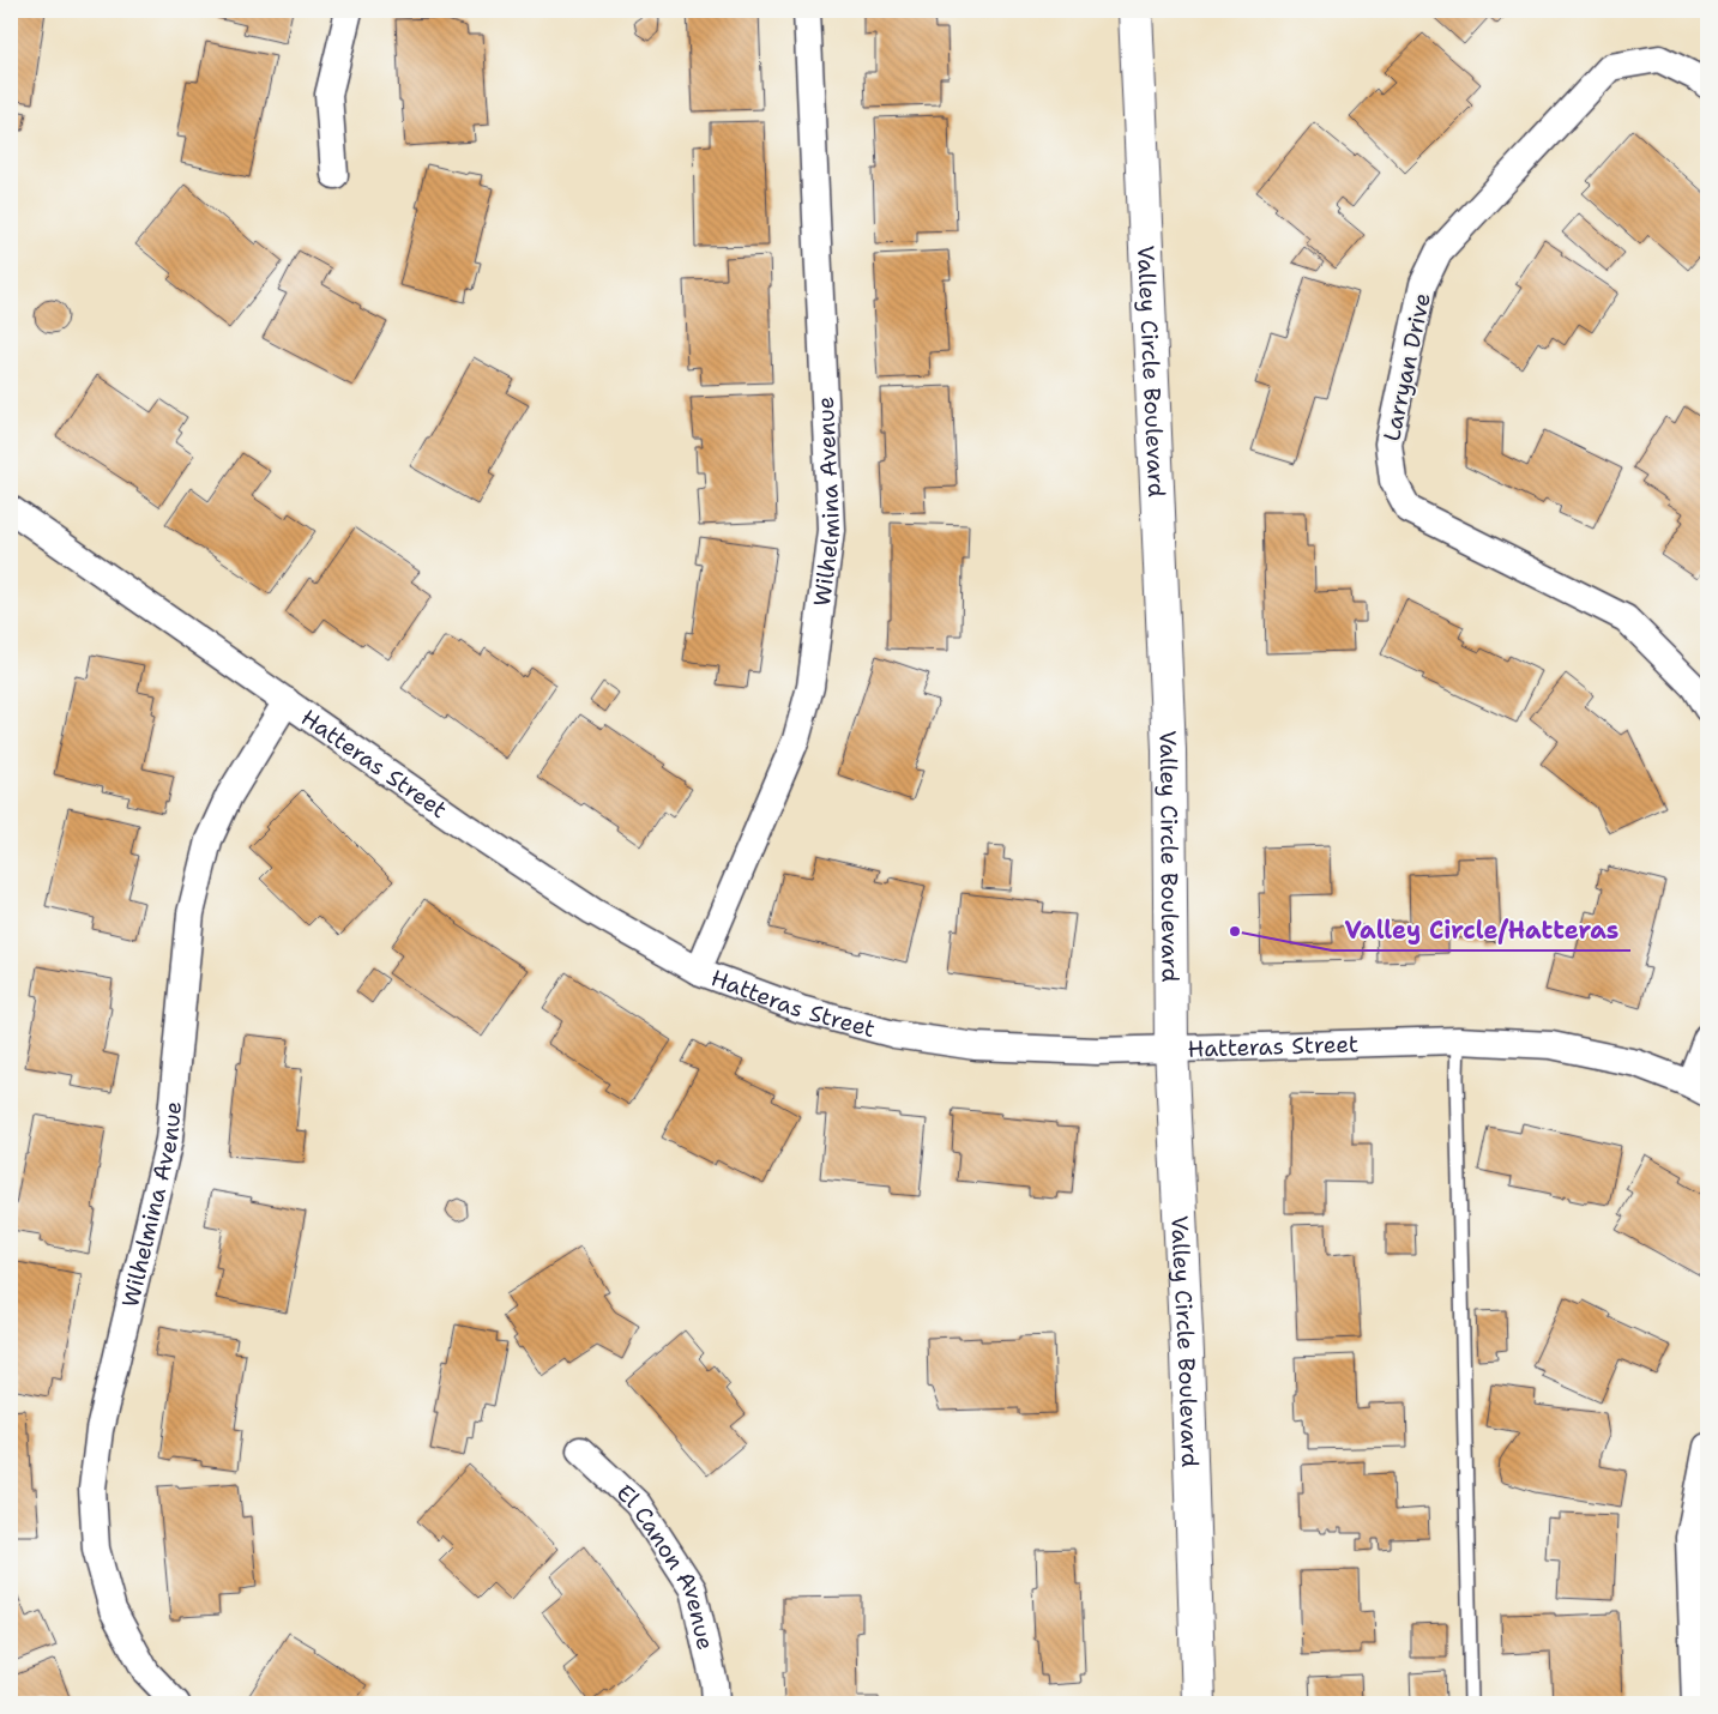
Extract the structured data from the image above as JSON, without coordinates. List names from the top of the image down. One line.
{"streets":{"main road":["Valley Circle Boulevard"],"street":["Larryan Drive","Wilhelmina Avenue","Hatteras Street","El Canon Avenue"]},"crossings":[["Valley Circle Boulevard","Hatteras Street"],["Wilhelmina Avenue","Hatteras Street"]],"places":["Valley Circle/Hatteras"]}
